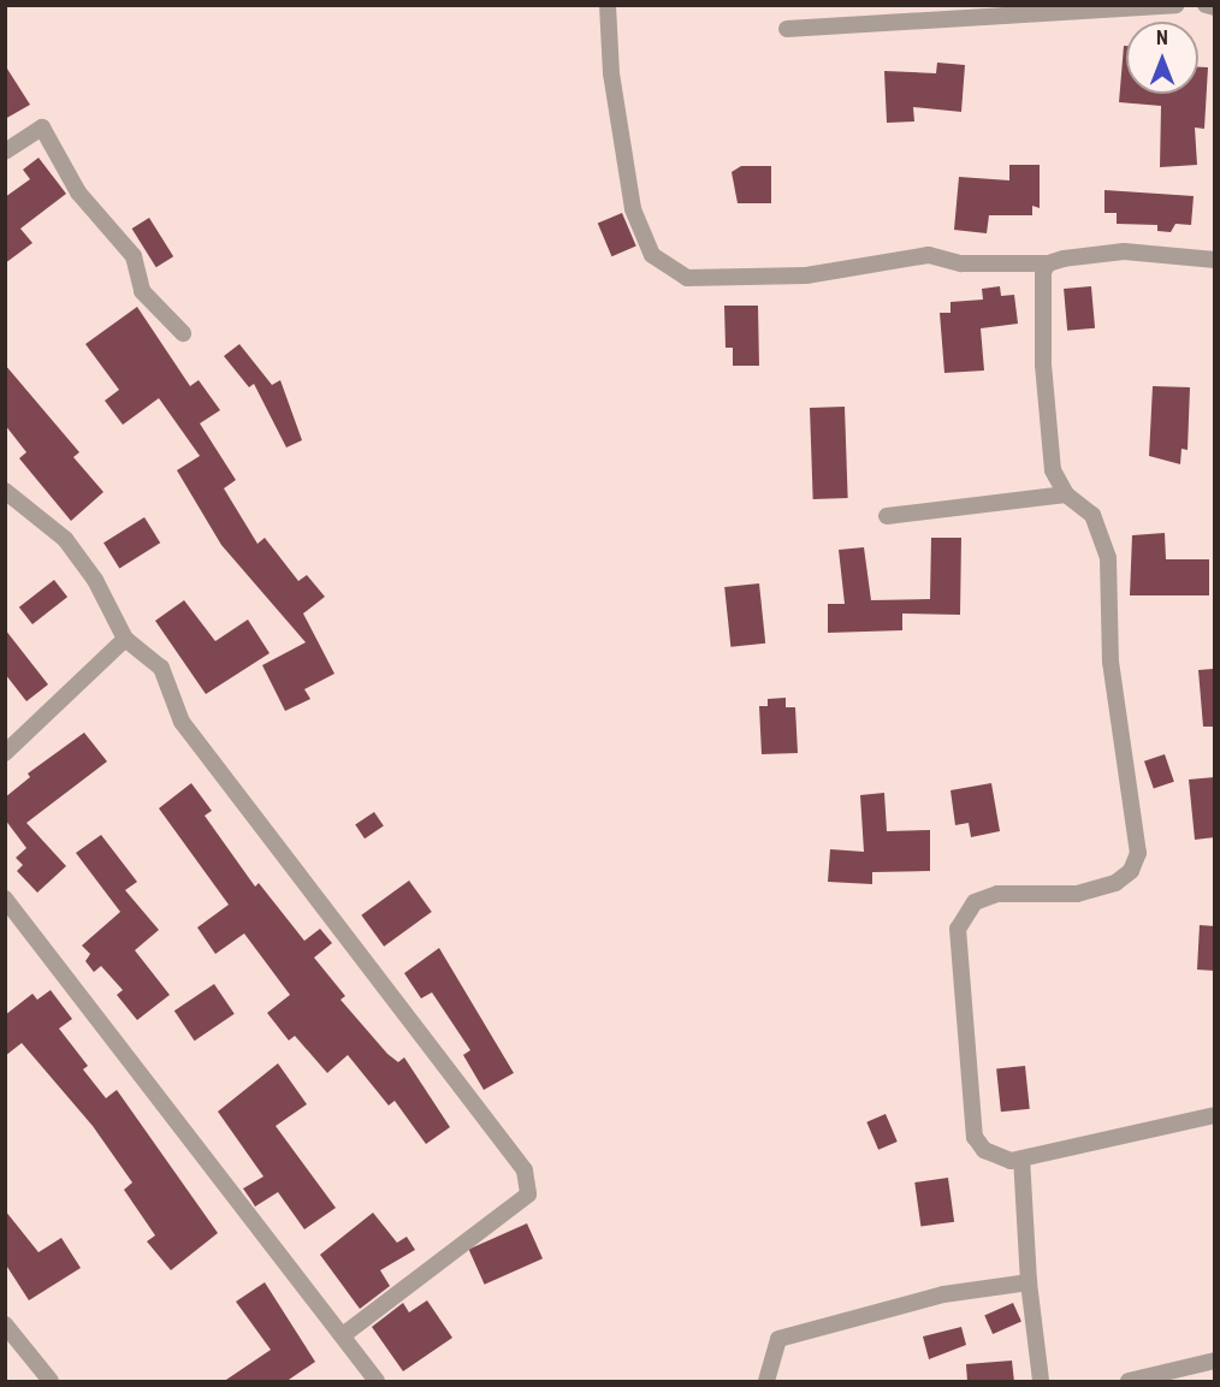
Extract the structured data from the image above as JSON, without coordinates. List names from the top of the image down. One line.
{"north":"top"}
